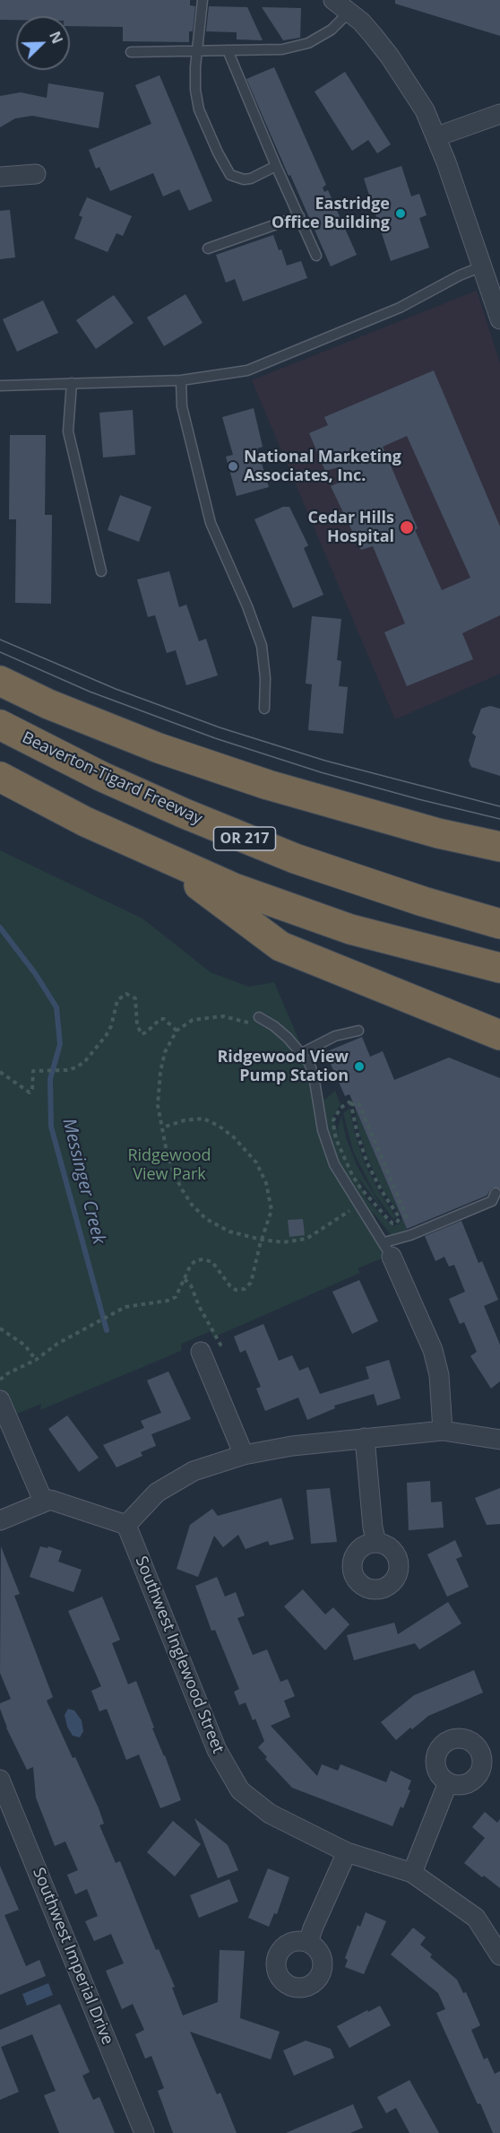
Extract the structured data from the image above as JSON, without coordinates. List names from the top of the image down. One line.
{"streets":{"highway":["Beaverton-Tigard Freeway","OR 217"],"street":["Southwest Inglewood Street","Southwest Imperial Drive"]},"water":["Messinger Creek"],"parks":["Ridgewood View Park"],"places":["Eastridge Office Building","National Marketing Associates, Inc.","Cedar Hills Hospital","Ridgewood View Pump Station"],"north":"top right"}
